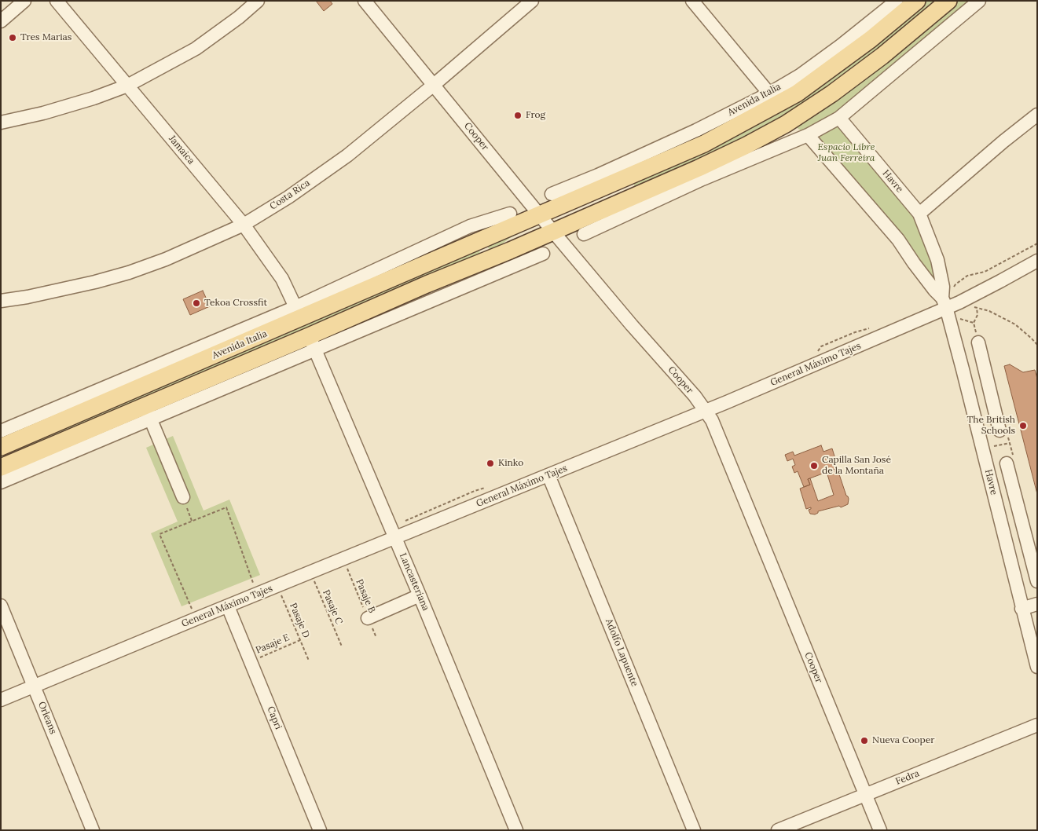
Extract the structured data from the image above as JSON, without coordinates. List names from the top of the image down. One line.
{"streets":{"main road":["Avenida Italia"],"street":["Cooper","Jamaica","Havre","Costa Rica","General Máximo Tajes","Lancasteriana","Adolfo Lapuente","Orleans","Capri","Fedra"],"path":["Pasaje B","Pasaje C","Pasaje D","Pasaje E"]},"crossings":[["Avenida Italia","Cooper"],["Avenida Italia","Jamaica"],["Avenida Italia","Havre"],["Avenida Italia","Lancasteriana"],["Cooper","Costa Rica"],["Cooper","General Máximo Tajes"],["Cooper","Fedra"],["Jamaica","Costa Rica"],["Havre","General Máximo Tajes"],["General Máximo Tajes","Lancasteriana"],["General Máximo Tajes","Pasaje B"],["General Máximo Tajes","Pasaje C"],["General Máximo Tajes","Pasaje D"],["General Máximo Tajes","Adolfo Lapuente"],["General Máximo Tajes","Orleans"],["General Máximo Tajes","Capri"],["Pasaje D","Pasaje E"],["Pasaje E","Capri"]],"parks":["Espacio Libre Juan Ferreira"],"places":["Tres Marias","Frog","Tekoa Crossfit","The British Schools","Kinko","Capilla San José de la Montaña","Nueva Cooper"]}
